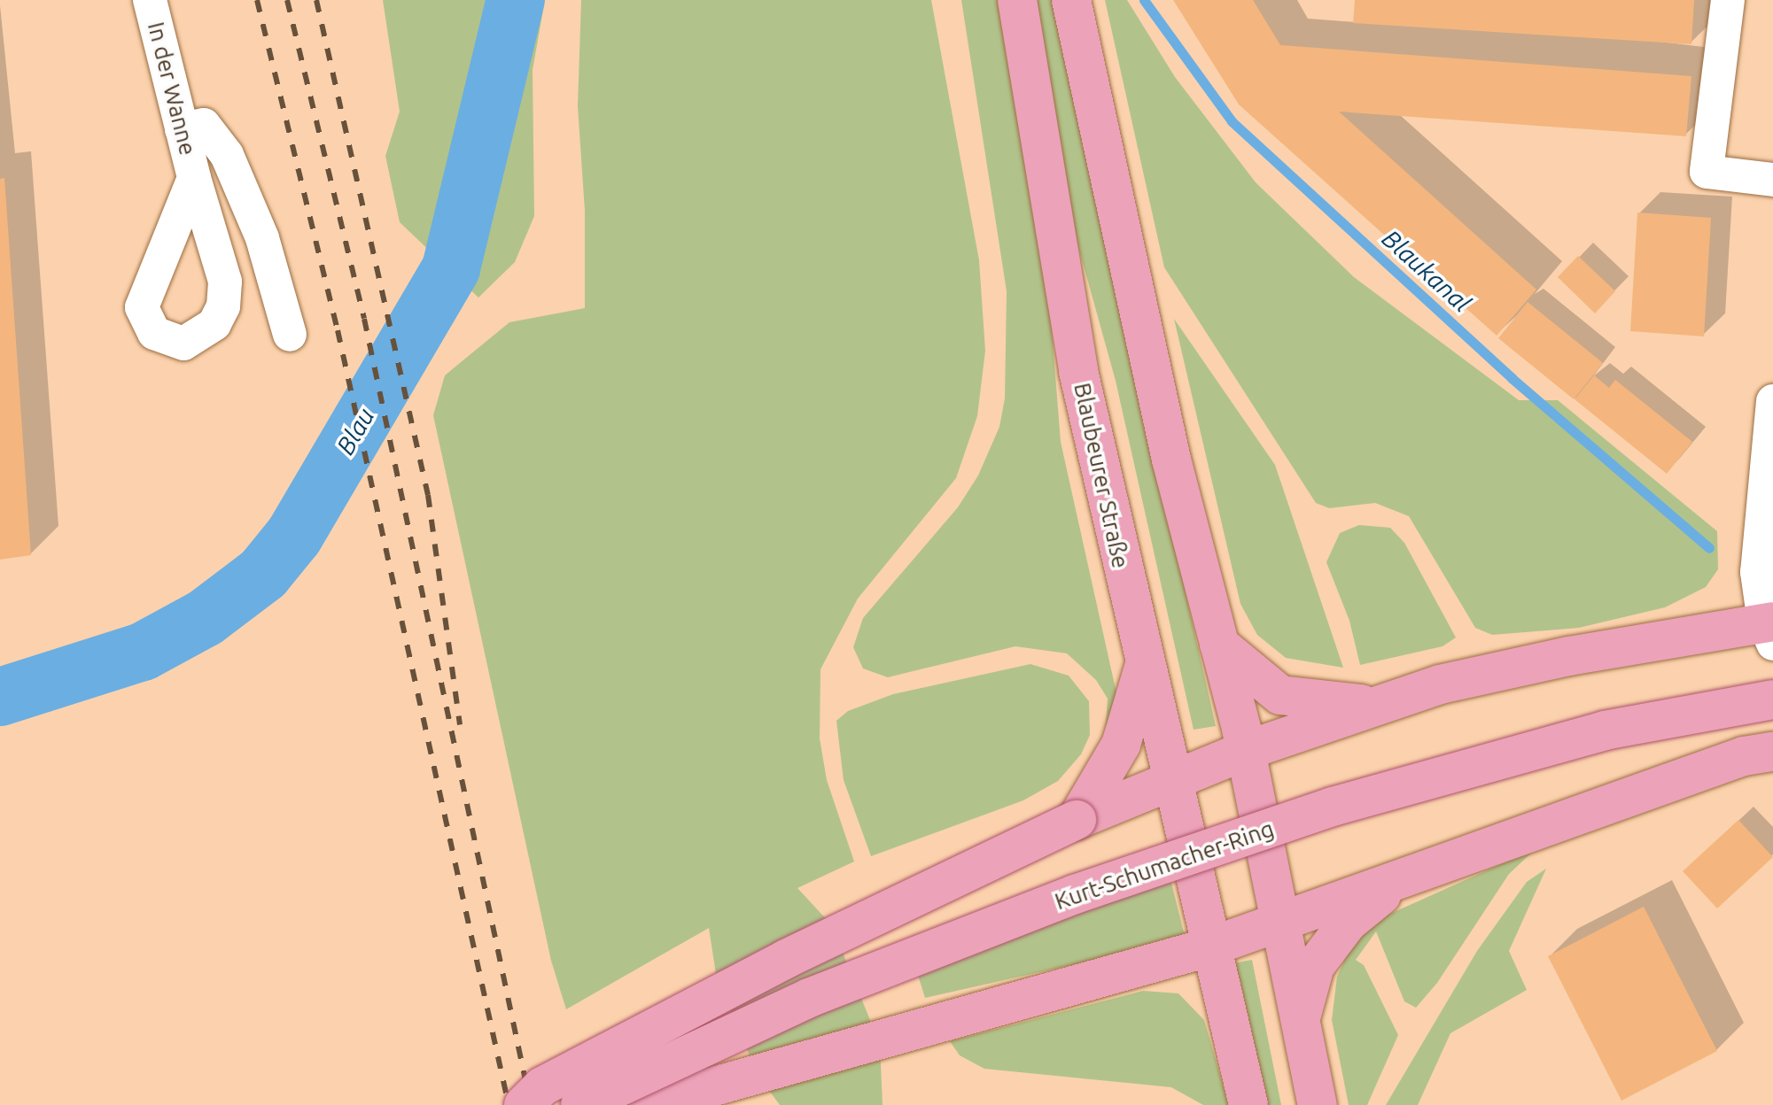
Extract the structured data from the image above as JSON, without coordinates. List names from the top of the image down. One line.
{"streets":{"main road":["Blaubeurer Straße","Kurt-Schumacher-Ring"],"street":["In der Wanne"]},"water":["Blaukanal","Blau"]}
